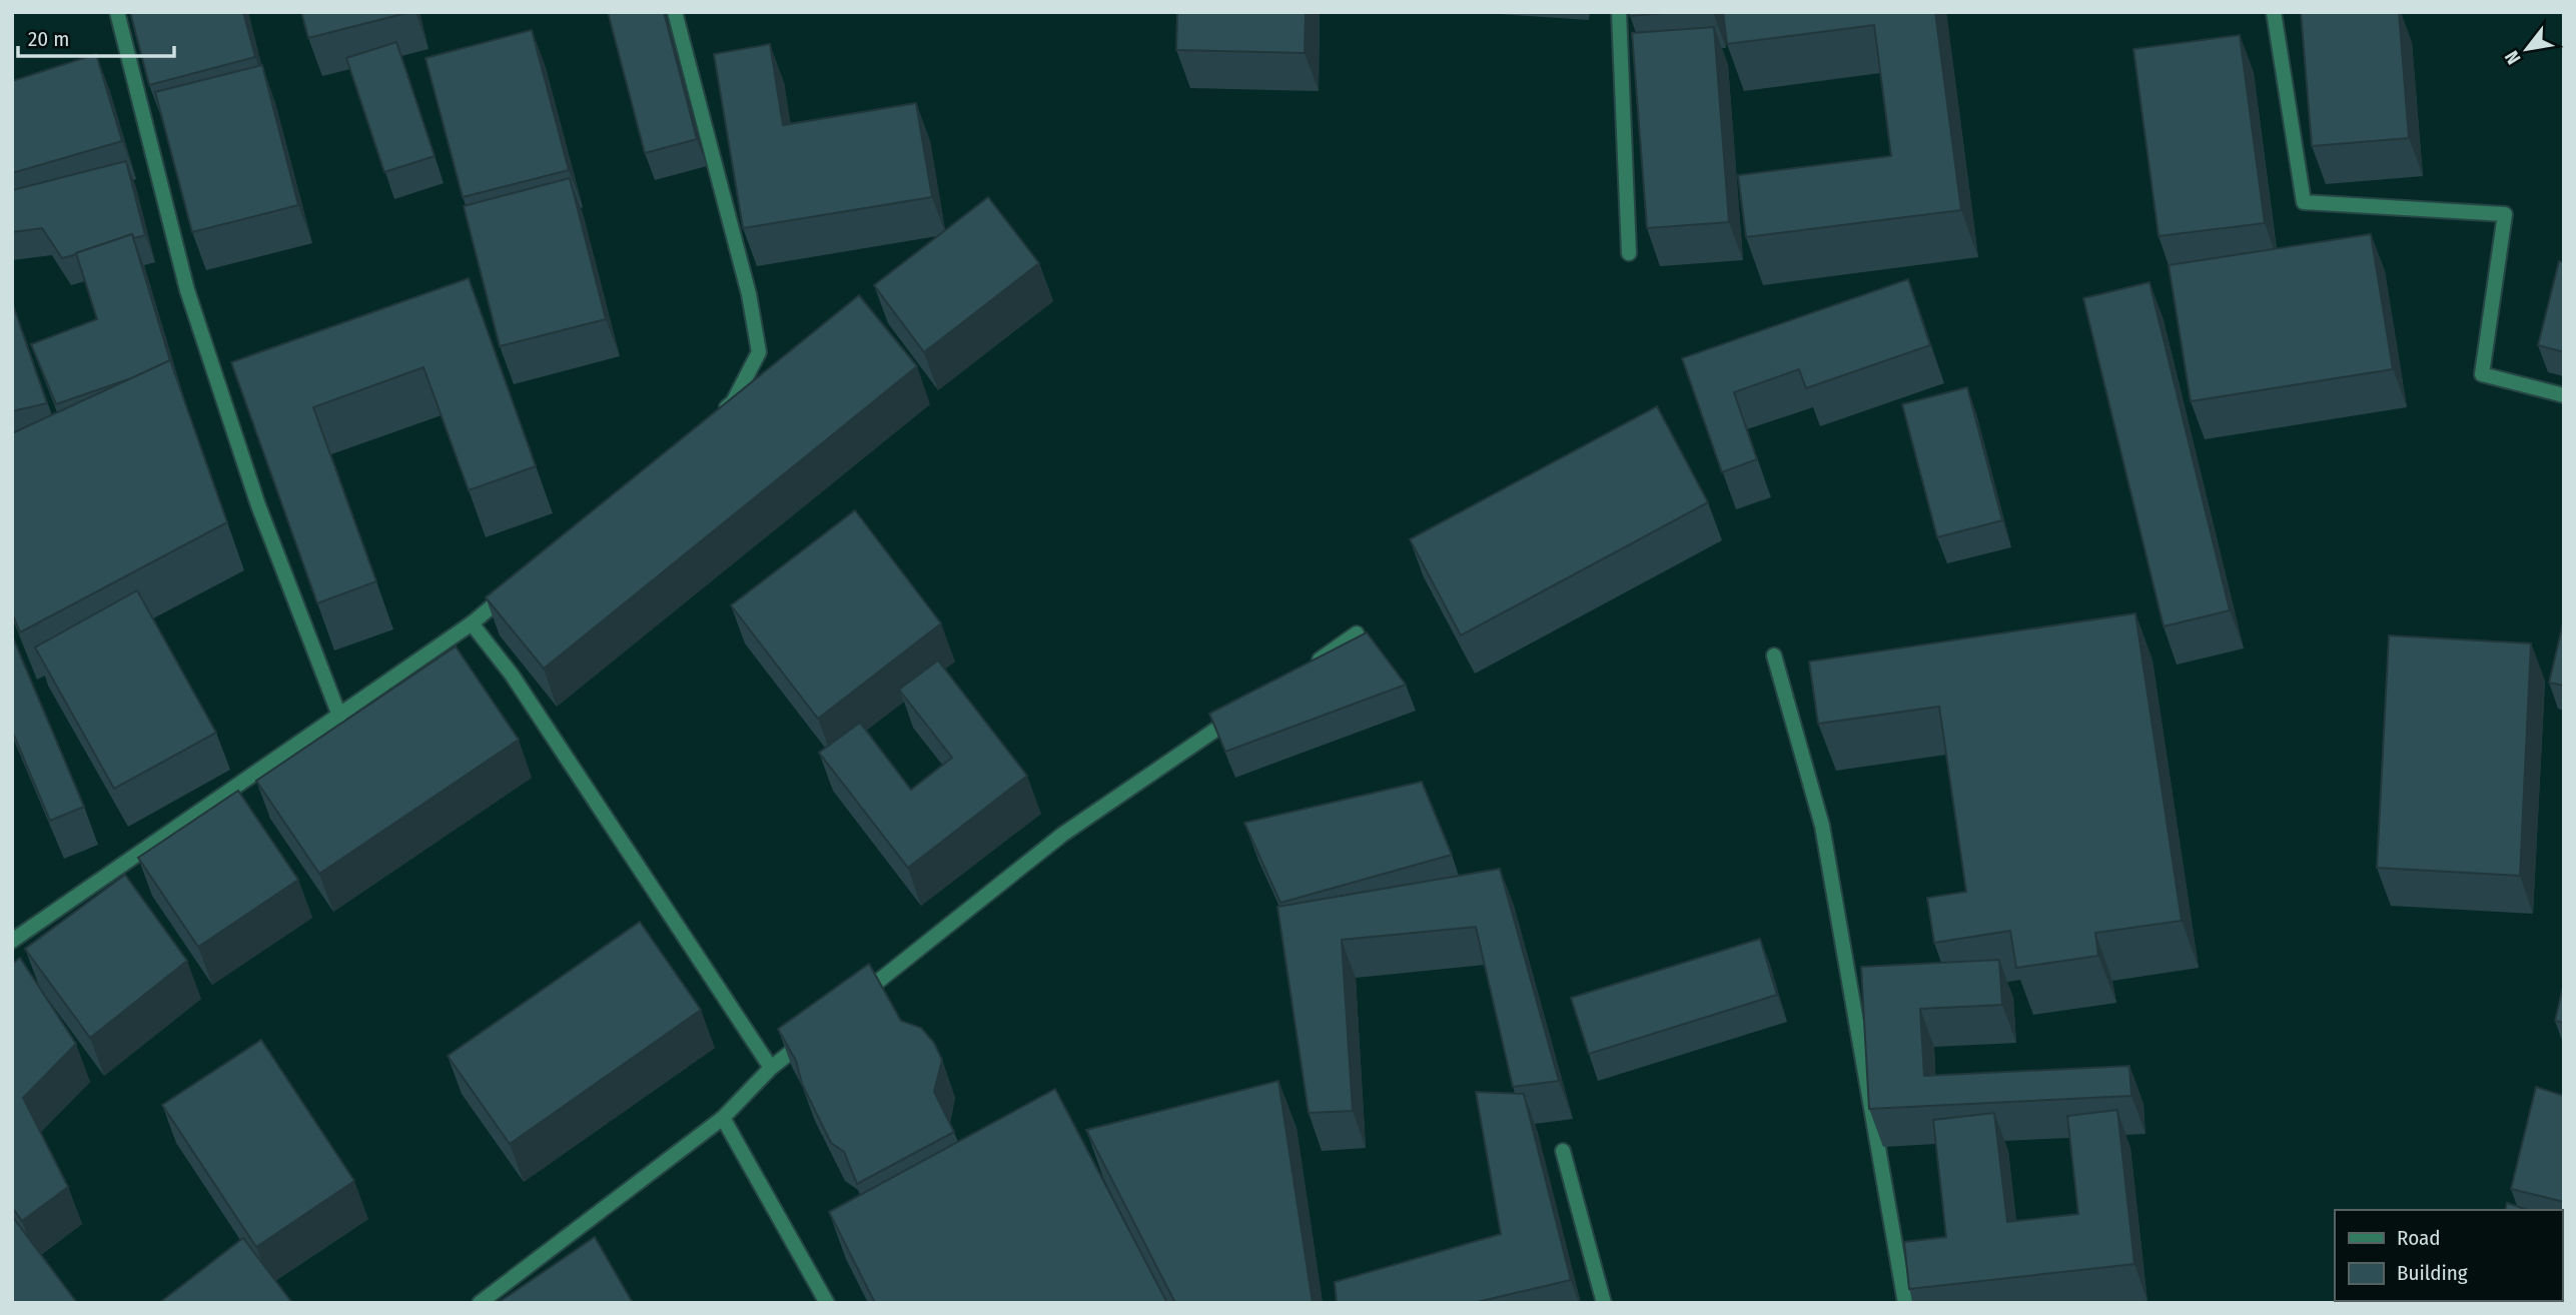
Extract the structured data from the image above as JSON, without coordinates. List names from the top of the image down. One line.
{"legend":["Road","Building"],"scale_bar":"20 m","north":"bottom left"}
